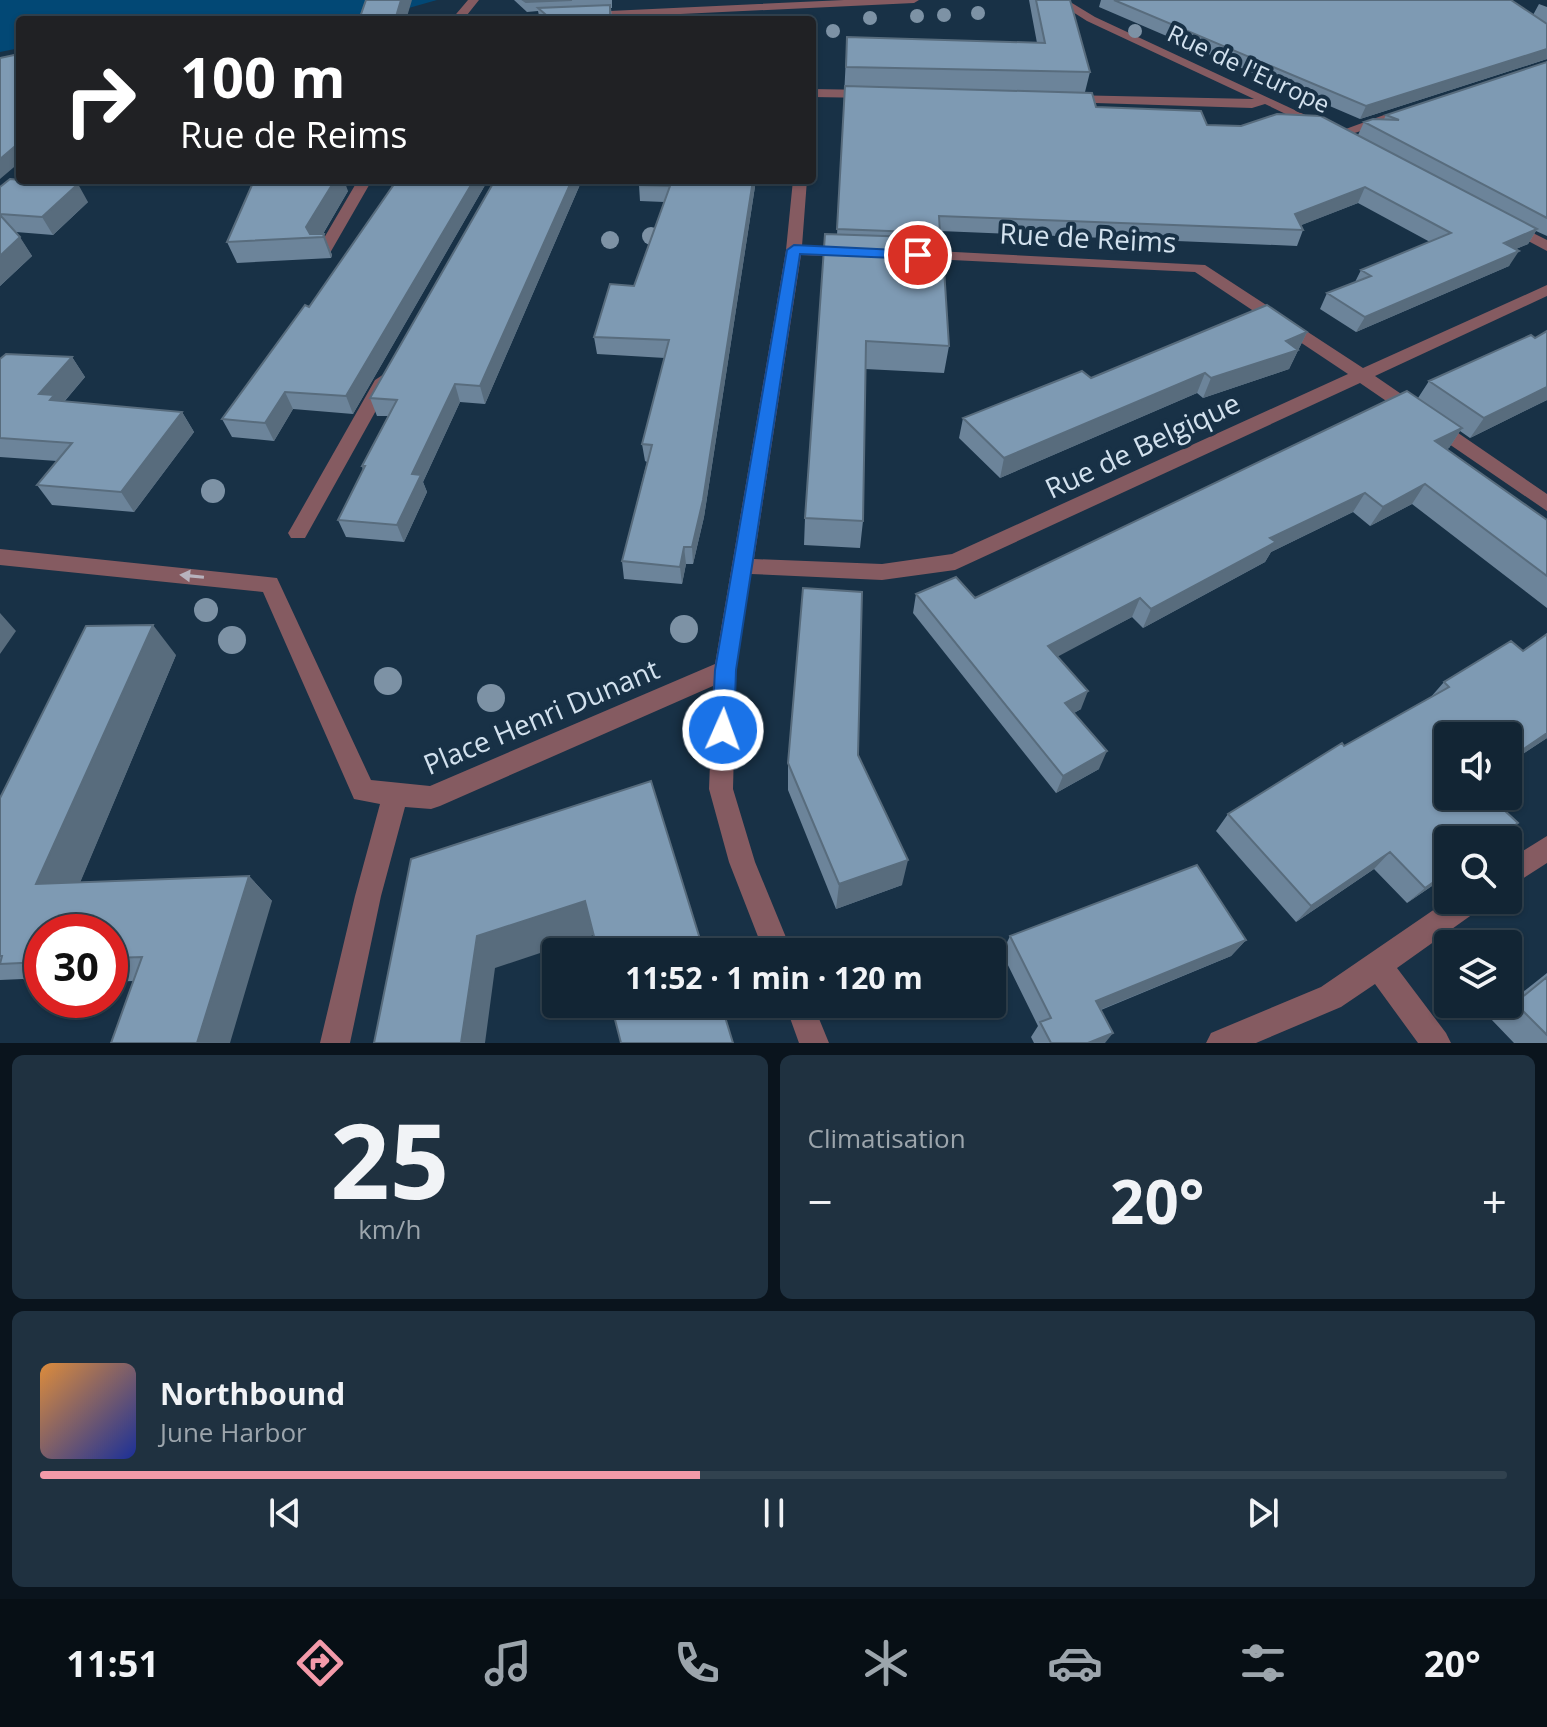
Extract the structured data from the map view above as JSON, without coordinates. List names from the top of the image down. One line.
{"streets":{"street":["Rue de l'Europe","Rue de Reims","Rue de Belgique","Place Henri Dunant"]},"crossings":[["Rue de Reims","Rue de Belgique"]],"one_way":["Place Henri Dunant"],"page":{"turn":["100 m","Rue de Reims"],"limit":"30","trip":"11:52 · 1 min · 120 m","tile":[["25","km/h"],"Climatisation"],"heat":["−","20°","+"],"song":["Northbound","June Harbor"],"tabs":["11:51","20°"]}}
